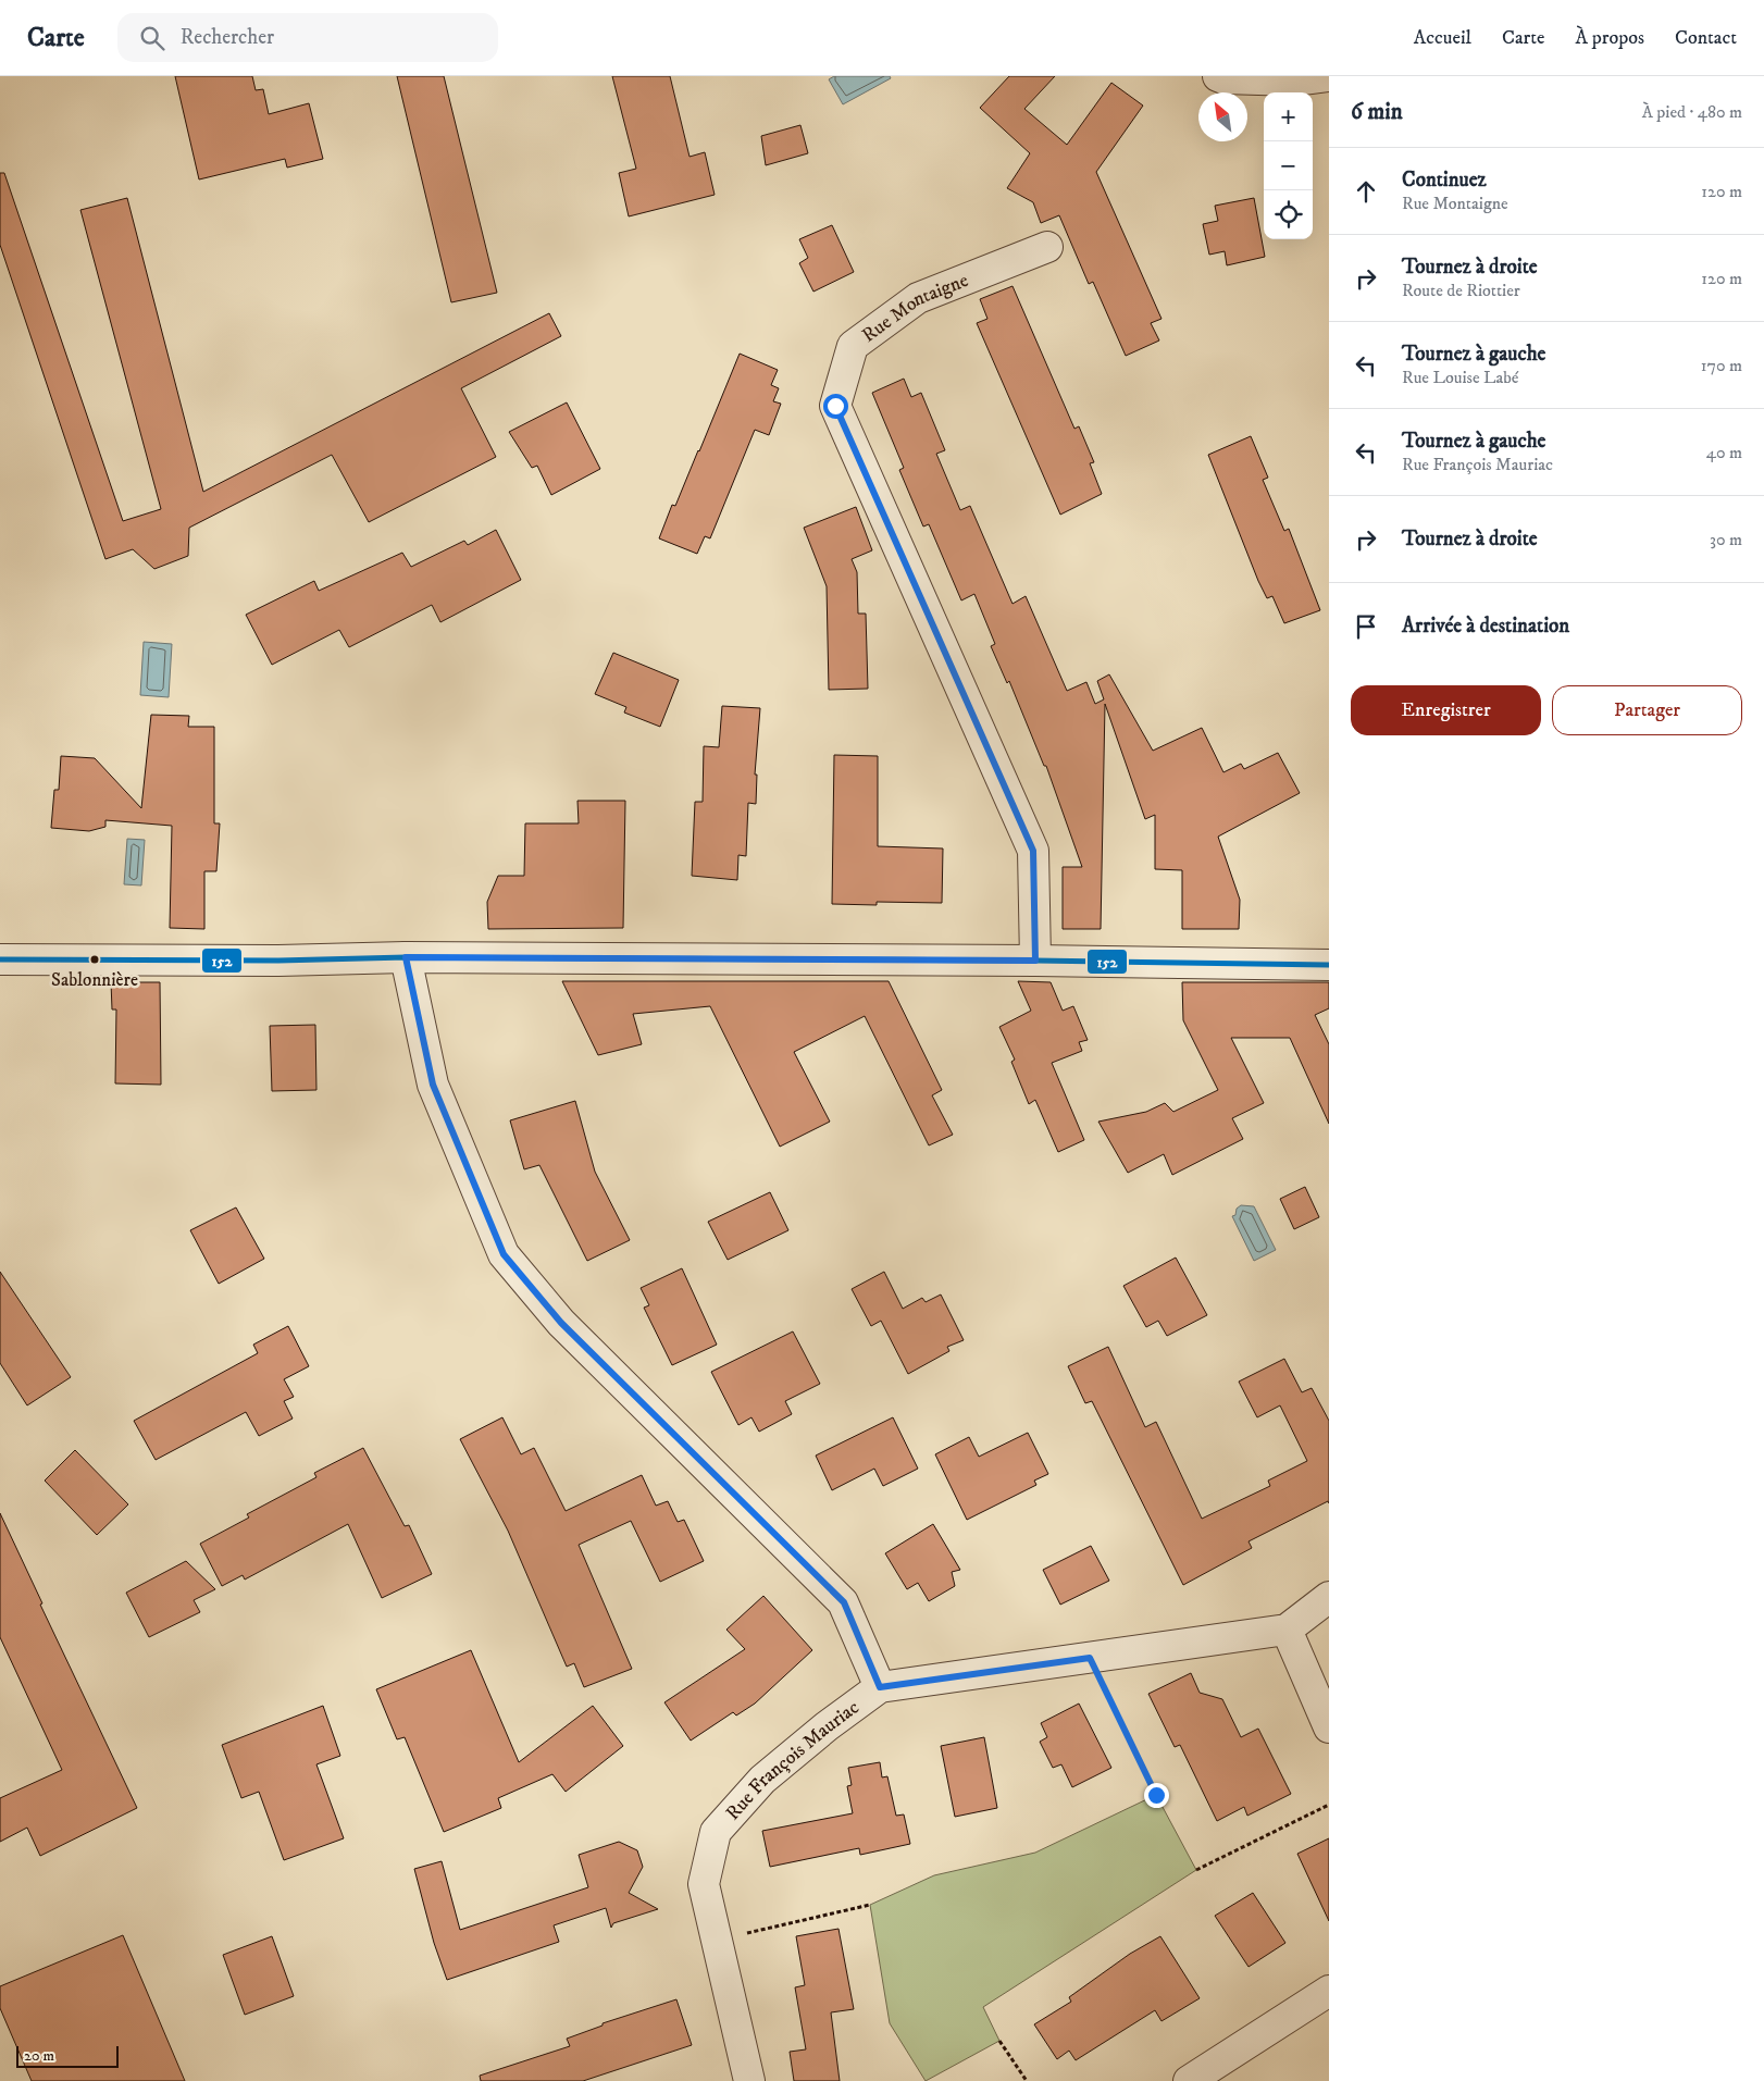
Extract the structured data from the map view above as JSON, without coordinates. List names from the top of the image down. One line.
{"streets":{"street":["Rue Montaigne","Rue François Mauriac"]},"places":["Sablonnière"],"lines":["transit line 152"],"scale_bar":"20 m","north":"top left","page":{"header":"Carte","search":"Rechercher","nav":["Accueil","Carte","À propos","Contact"],"heading":["6 min","À pied · 480 m"],"map_buttons":["+","−"],"list":[["Continuez","Rue Montaigne","120 m"],["Tournez à droite","Route de Riottier","120 m"],["Tournez à gauche","Rue Louise Labé","170 m"],["Tournez à gauche","Rue François Mauriac","40 m"],["Tournez à droite","30 m"],"Arrivée à destination"],"buttons":["Enregistrer","Partager"],"scale":"20 m"}}
